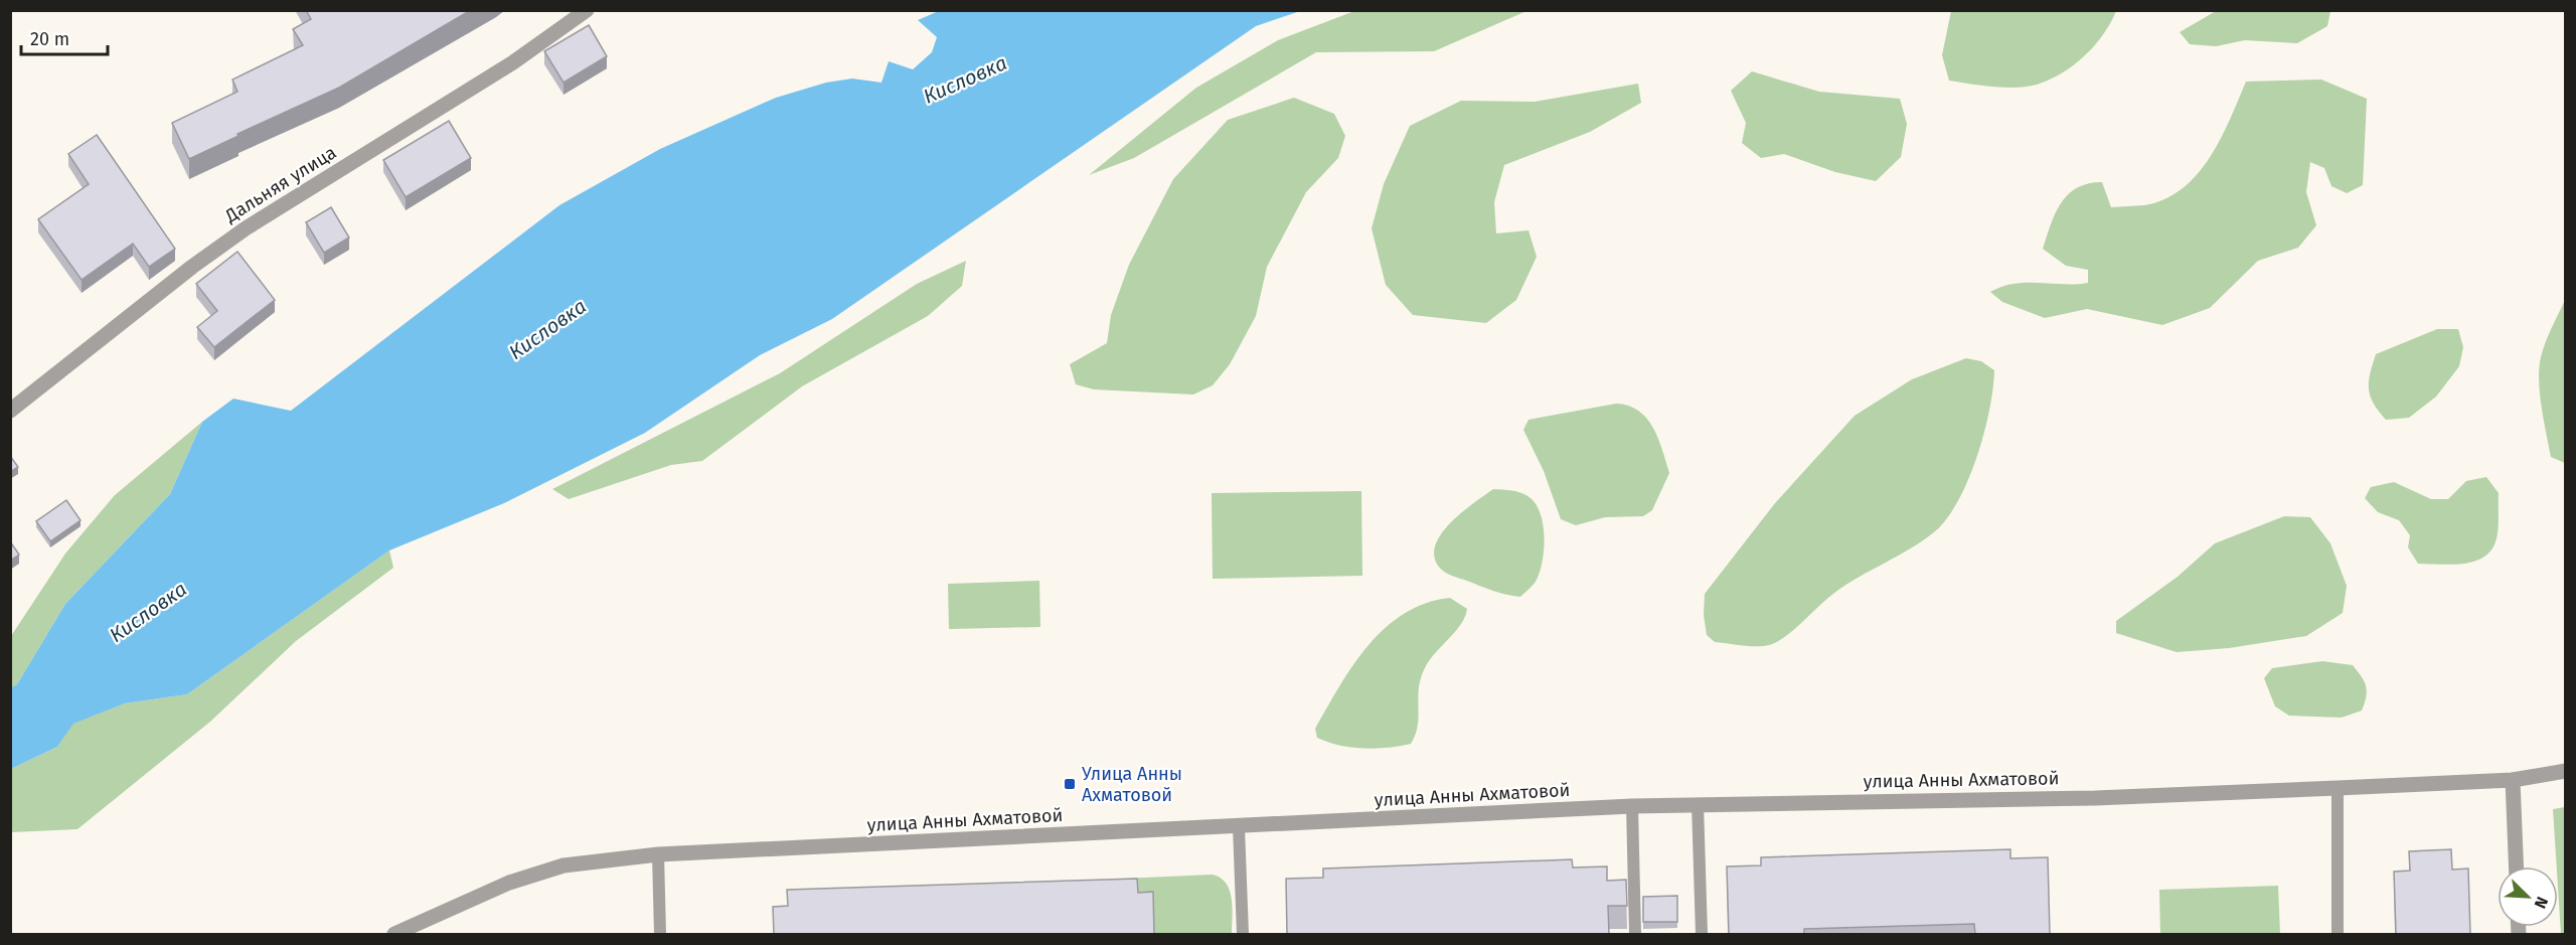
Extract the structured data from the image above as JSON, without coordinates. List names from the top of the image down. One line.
{"streets":{"street":["Дальняя улица","улица Анны Ахматовой"]},"water":["Кисловка"],"places":{"transit":["Улица Анны Ахматовой"]},"scale_bar":"20 m","north":"bottom right"}
